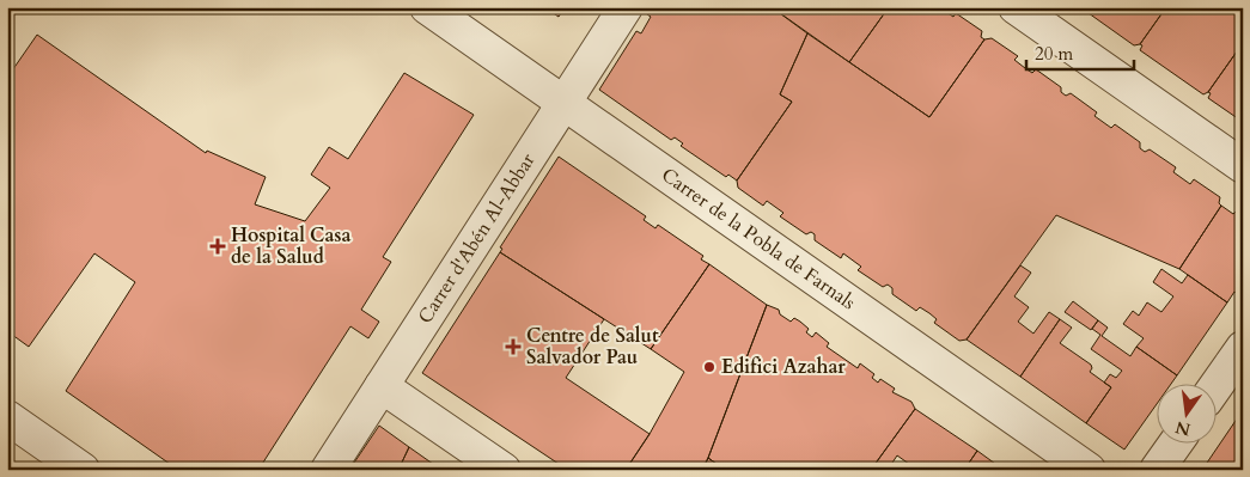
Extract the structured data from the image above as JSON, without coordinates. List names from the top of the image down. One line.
{"streets":{"street":["Carrer d'Abén Al-Abbar","Carrer de la Pobla de Farnals"]},"crossings":[["Carrer d'Abén Al-Abbar","Carrer de la Pobla de Farnals"]],"places":{"health":["Hospital Casa de la Salud","Centre de Salut Salvador Pau"],"other":["Edifici Azahar"]},"scale_bar":"20 m","north":"bottom"}
